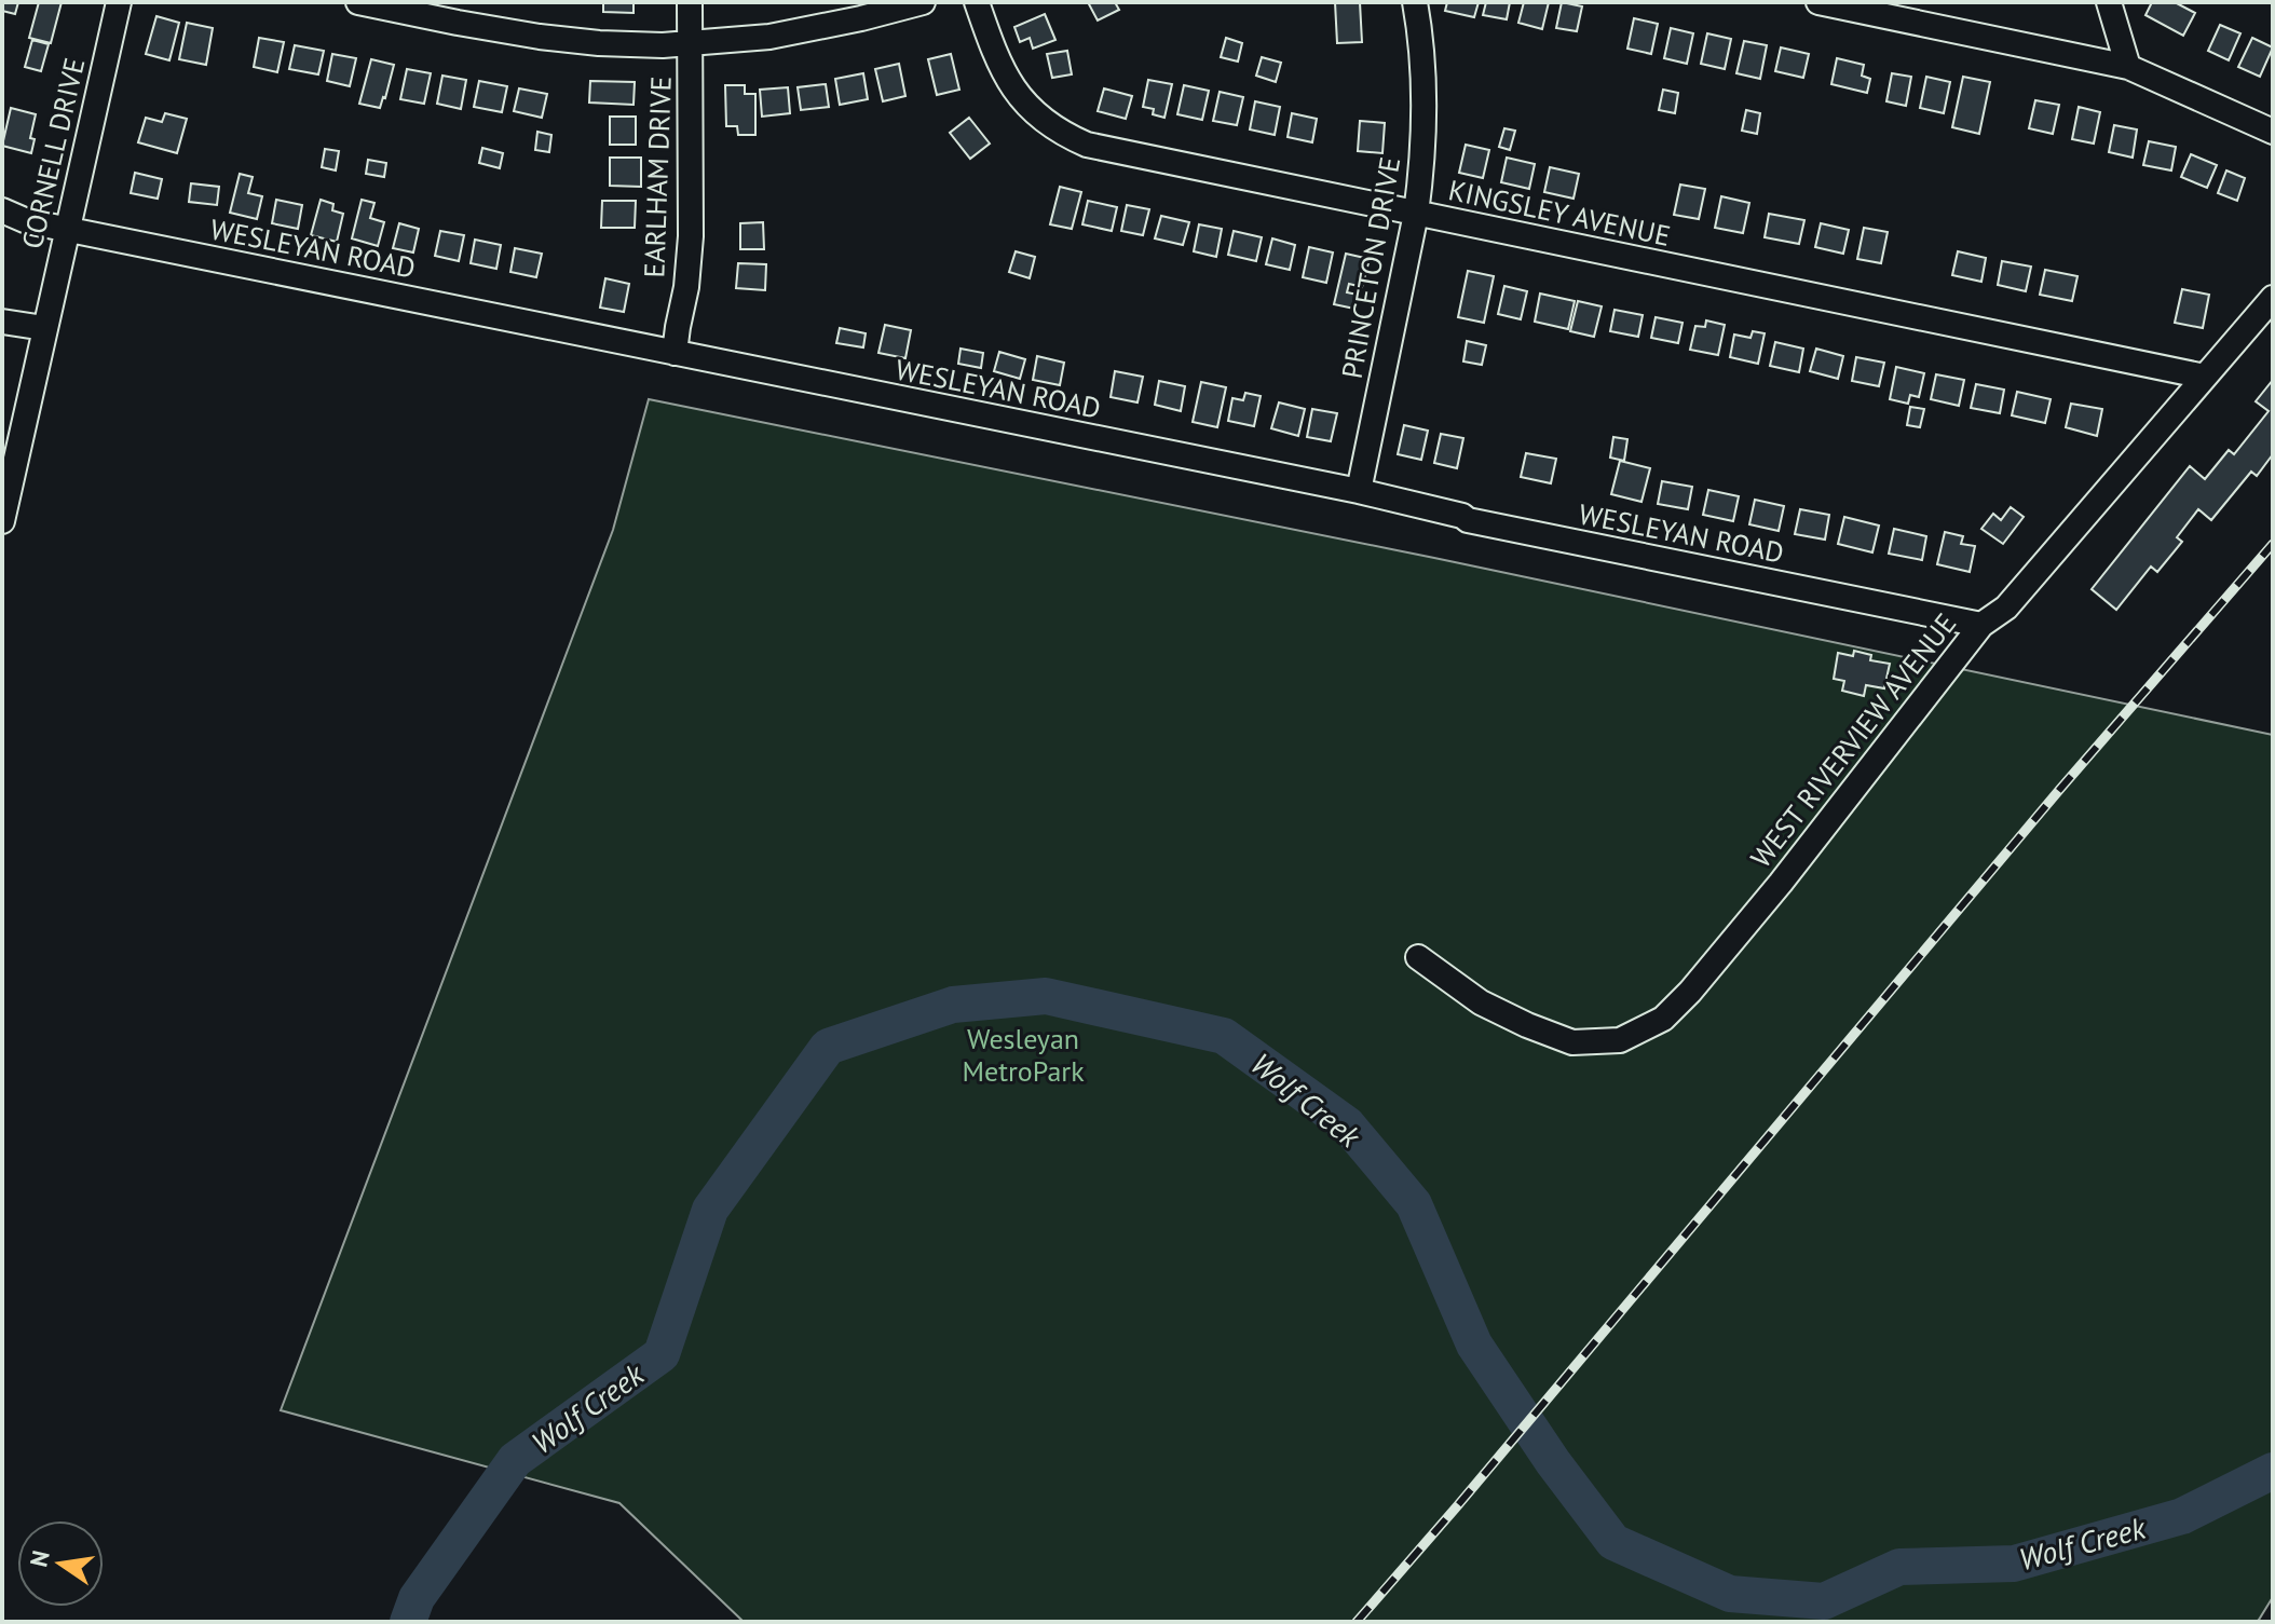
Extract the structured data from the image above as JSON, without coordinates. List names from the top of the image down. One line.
{"streets":{"street":["CORNELL DRIVE","EARLHAM DRIVE","KINGSLEY AVENUE","WESLEYAN ROAD","PRINCETON DRIVE","WEST RIVERVIEW AVENUE"]},"crossings":[["CORNELL DRIVE","WESLEYAN ROAD"],["EARLHAM DRIVE","WESLEYAN ROAD"],["KINGSLEY AVENUE","PRINCETON DRIVE"],["KINGSLEY AVENUE","WEST RIVERVIEW AVENUE"],["WESLEYAN ROAD","PRINCETON DRIVE"],["WESLEYAN ROAD","WEST RIVERVIEW AVENUE"]],"water":["Wolf Creek"],"parks":["Wesleyan MetroPark"],"north":"left"}
